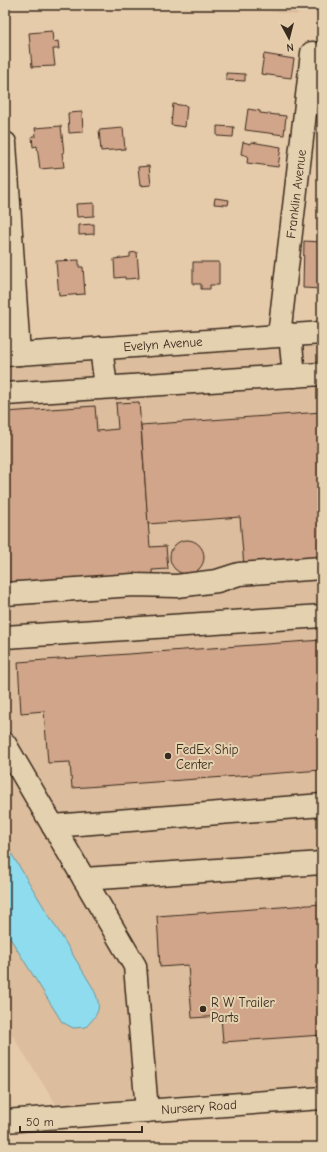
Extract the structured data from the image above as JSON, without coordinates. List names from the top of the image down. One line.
{"streets":{"street":["Franklin Avenue","Evelyn Avenue","Nursery Road"]},"crossings":[["Franklin Avenue","Evelyn Avenue"]],"places":["FedEx Ship Center","R W Trailer Parts"],"scale_bar":"50 m","north":"bottom"}
